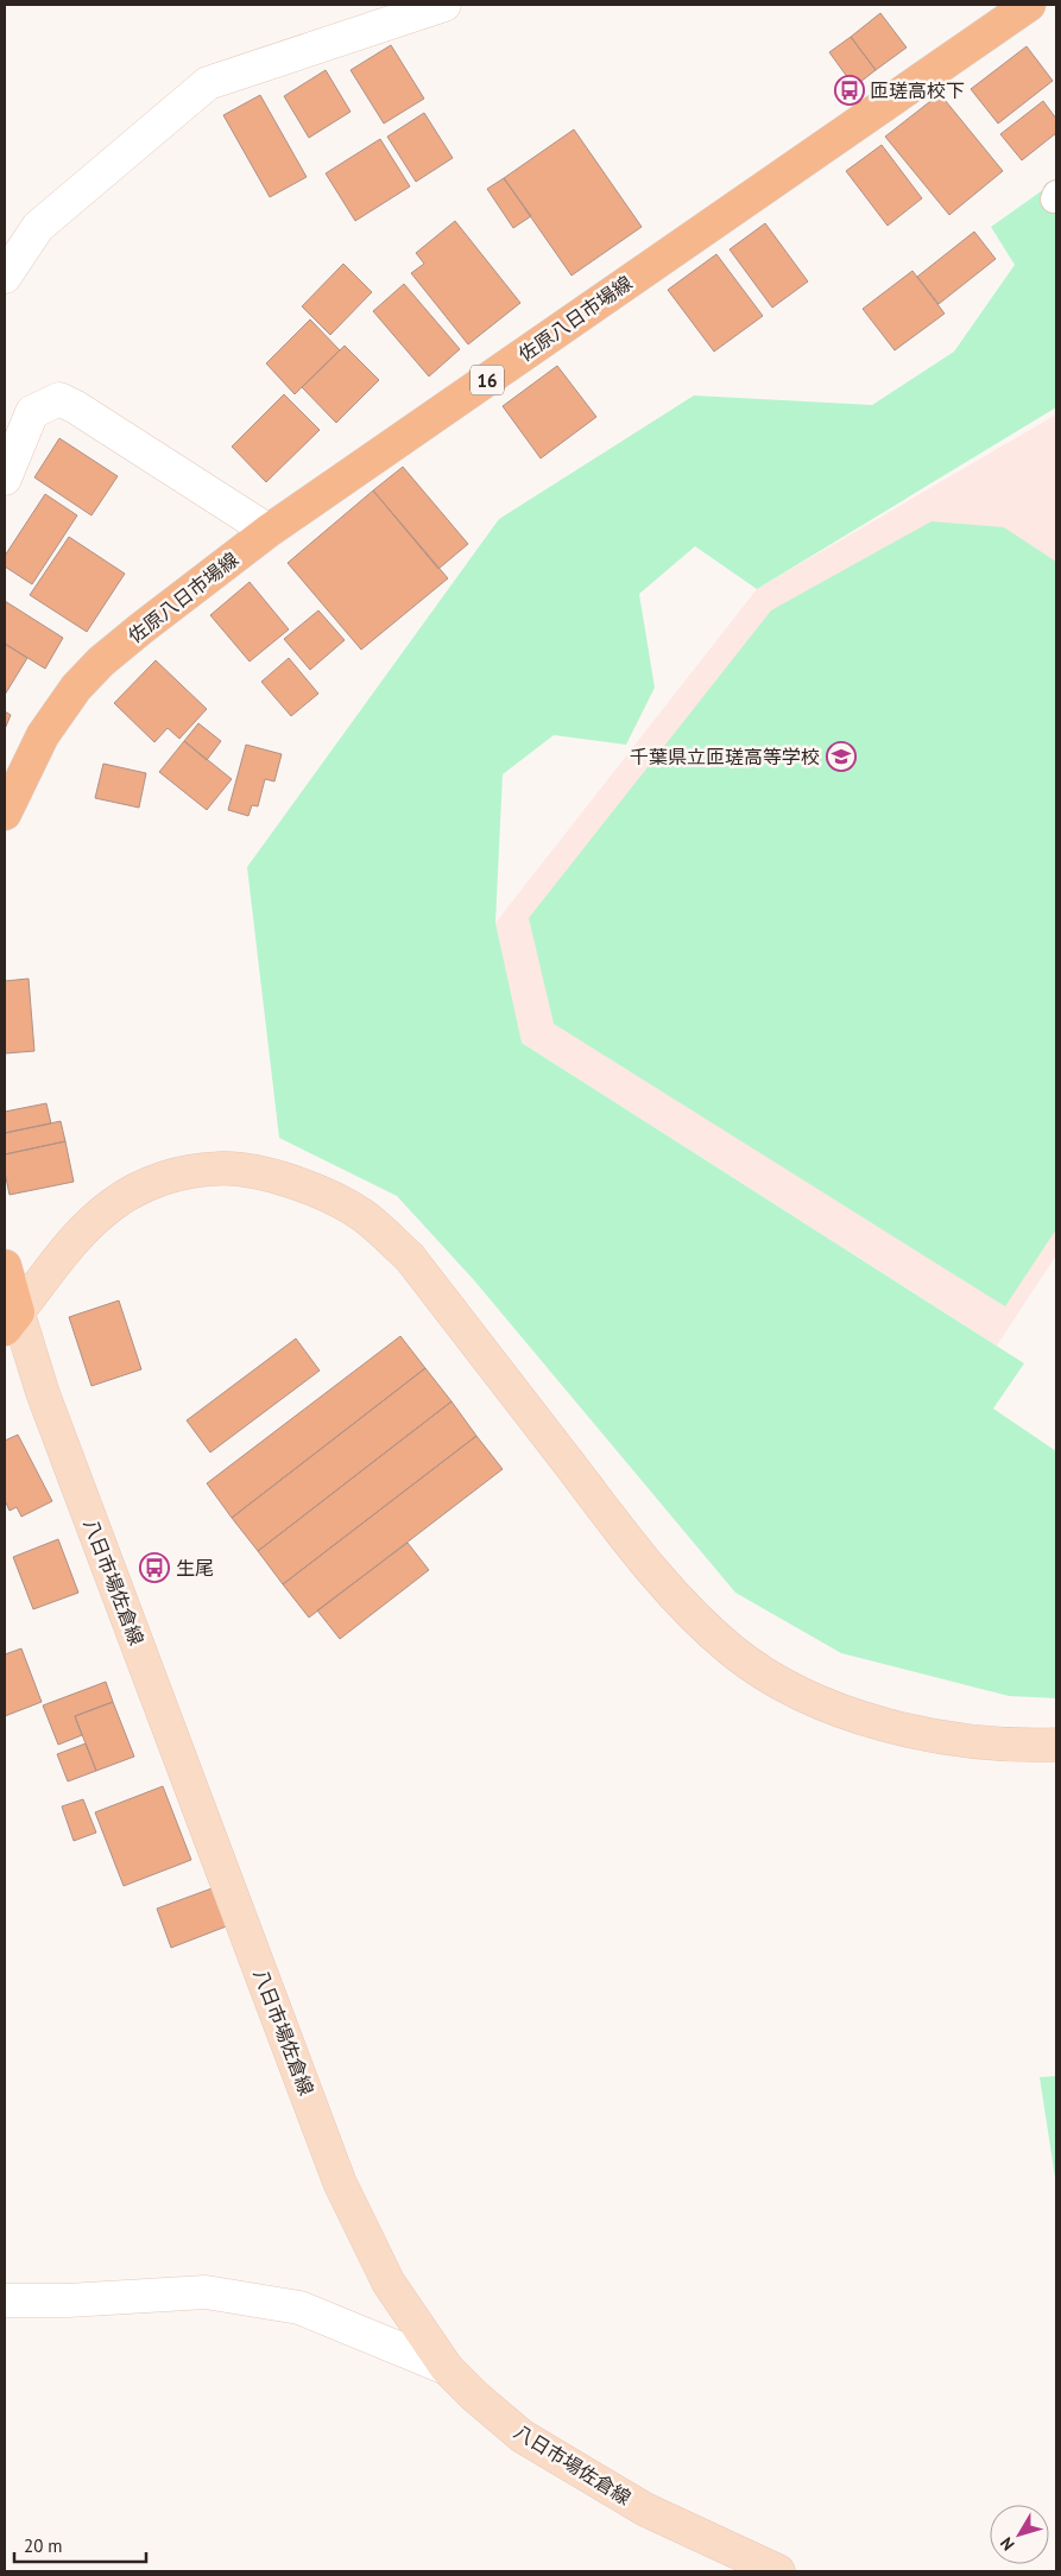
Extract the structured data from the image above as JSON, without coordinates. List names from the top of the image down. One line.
{"streets":{"main road":["佐原八日市場線","16","八日市場佐倉線"]},"places":{"bus stop":["匝瑳高校下","生尾"],"school or university":["千葉県立匝瑳高等学校"]},"scale_bar":"20 m","north":"bottom left"}
